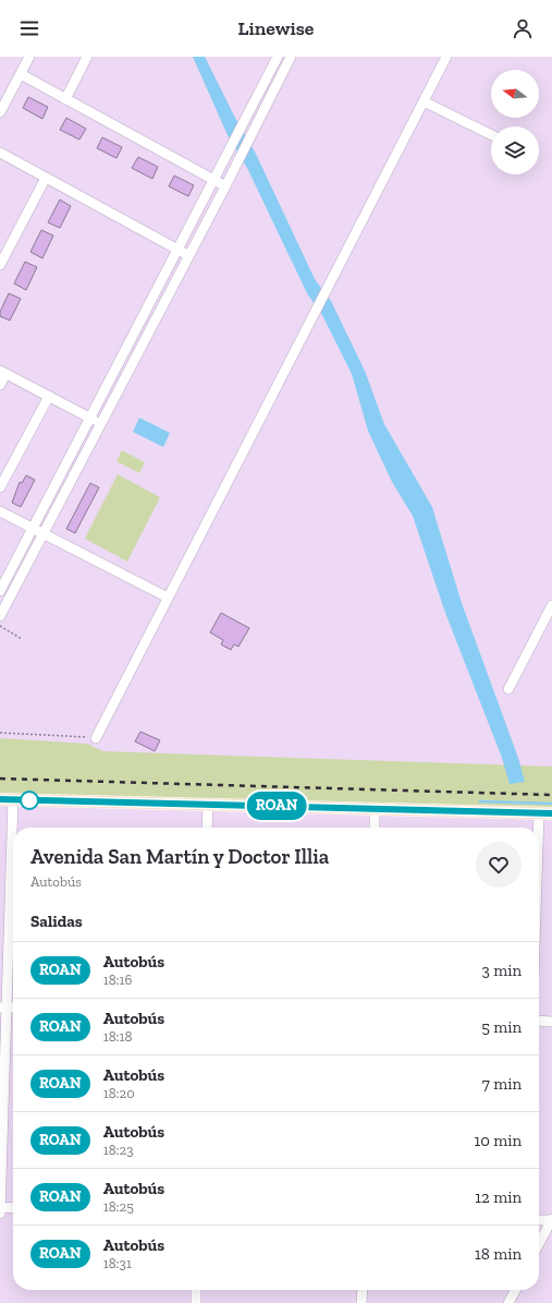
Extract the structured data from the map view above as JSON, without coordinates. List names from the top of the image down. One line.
{"lines":["bus line ROAN"],"north":"left","page":{"header":"Linewise","on_map":"ROAN","heading":[["Avenida San Martín y Doctor Illia","Autobús"],"Salidas"],"list":[{"mark":"ROAN","name":"Autobús","note":"18:16","value":"3 min"},{"mark":"ROAN","name":"Autobús","note":"18:18","value":"5 min"},{"mark":"ROAN","name":"Autobús","note":"18:20","value":"7 min"},{"mark":"ROAN","name":"Autobús","note":"18:23","value":"10 min"},{"mark":"ROAN","name":"Autobús","note":"18:25","value":"12 min"},{"mark":"ROAN","name":"Autobús","note":"18:31","value":"18 min"}]}}
